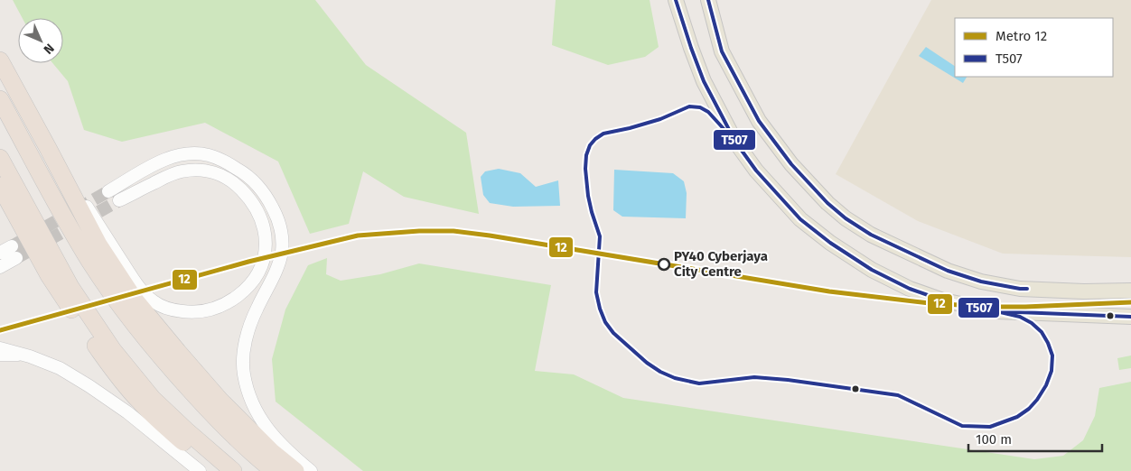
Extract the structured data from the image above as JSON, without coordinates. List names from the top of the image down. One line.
{"places":["PY40 Cyberjaya City Centre"],"lines":["transit line T507","metro line 12"],"legend":["Metro 12","T507"],"scale_bar":"100 m","north":"bottom right"}
